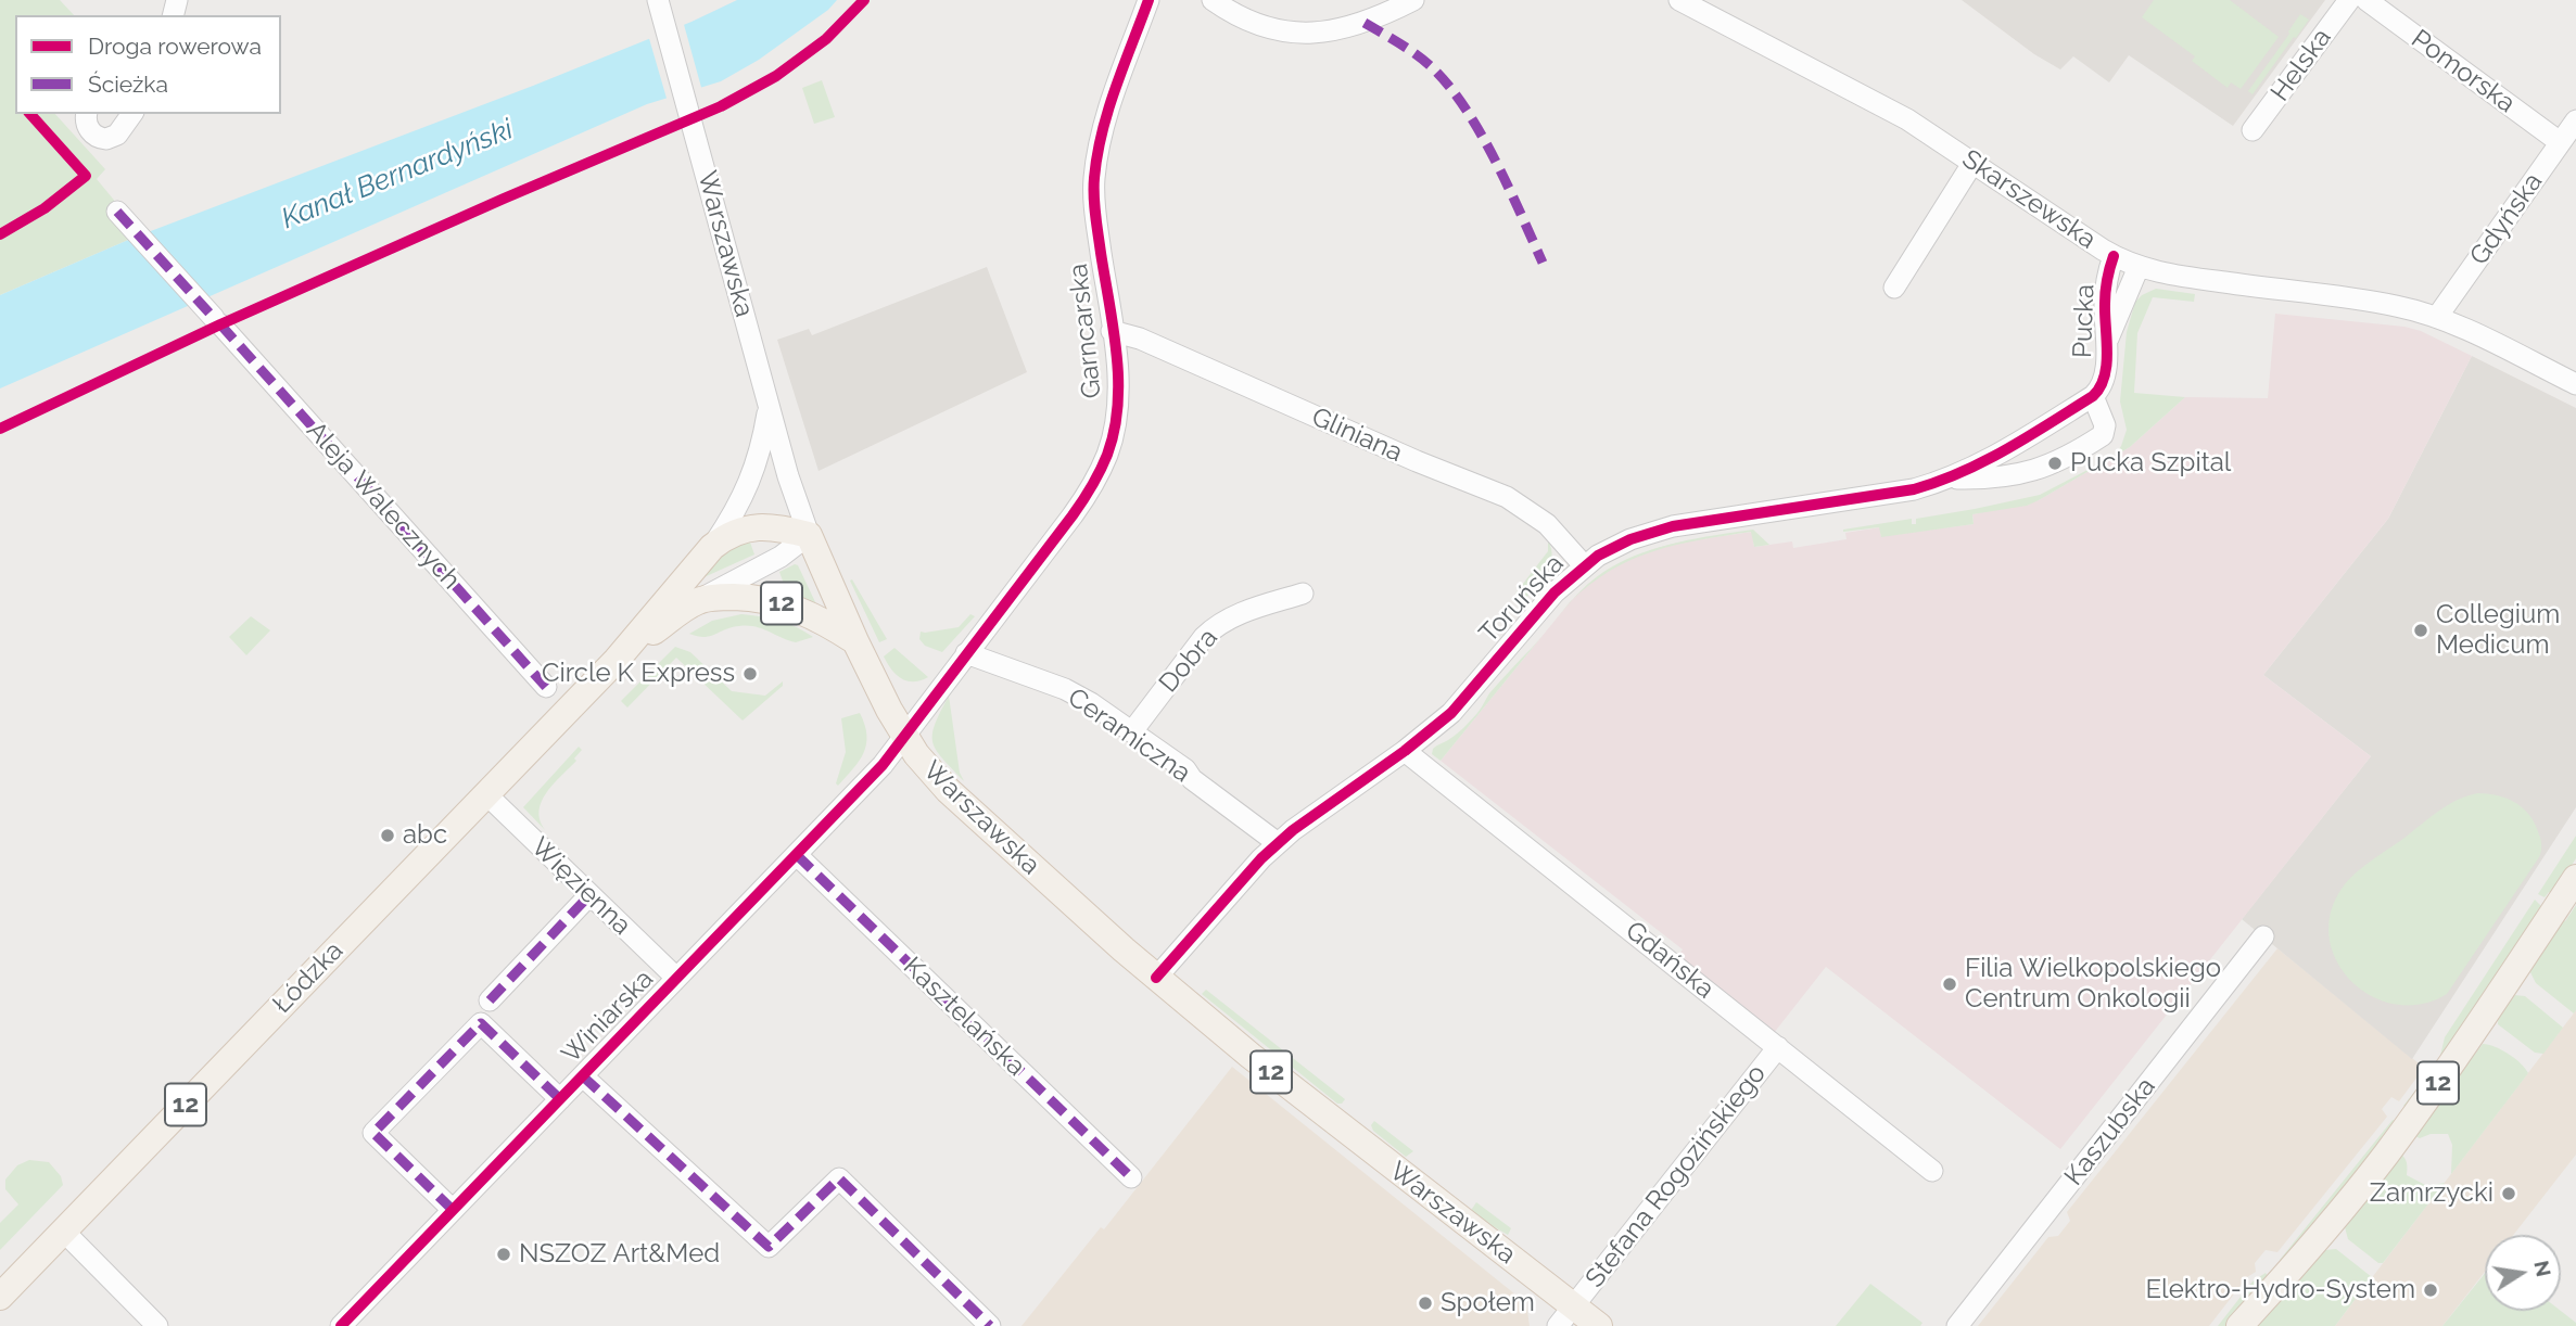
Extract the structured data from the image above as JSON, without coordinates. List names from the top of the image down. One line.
{"streets":{"main road":["Warszawska","12","Łódzka"],"street":["Helska","Pomorska","Skarszewska","Gdyńska","Pucka","Garncarska","Gliniana","Aleja Walecznych","Toruńska","Dobra","Ceramiczna","Więzienna","Gdańska","Winiarska","Kasztelańska","Kaszubska","Stefana Rogozińskiego"]},"crossings":[["Pomorska","Gdyńska"],["Skarszewska","Gdyńska"],["Skarszewska","Pucka"],["Warszawska","Garncarska"],["Warszawska","Toruńska"],["Warszawska","12"],["Warszawska","Winiarska"],["Warszawska","Stefana Rogozińskiego"],["Pucka","Toruńska"],["Garncarska","Gliniana"],["Garncarska","Ceramiczna"],["Garncarska","Winiarska"],["Gliniana","Toruńska"],["Toruńska","Ceramiczna"],["Toruńska","Gdańska"],["12","Łódzka"],["Dobra","Ceramiczna"],["Więzienna","Łódzka"],["Więzienna","Winiarska"],["Gdańska","Stefana Rogozińskiego"],["Winiarska","Kasztelańska"]],"water":["Kanał Bernardyński"],"places":["Pucka Szpital","Collegium Medicum","Circle K Express","abc","Filia Wielkopolskiego Centrum Onkologii","Zamrzycki","NSZOZ Art&Med","Elektro-Hydro-System","Społem"],"legend":["Droga rowerowa","Ścieżka"],"north":"right"}
